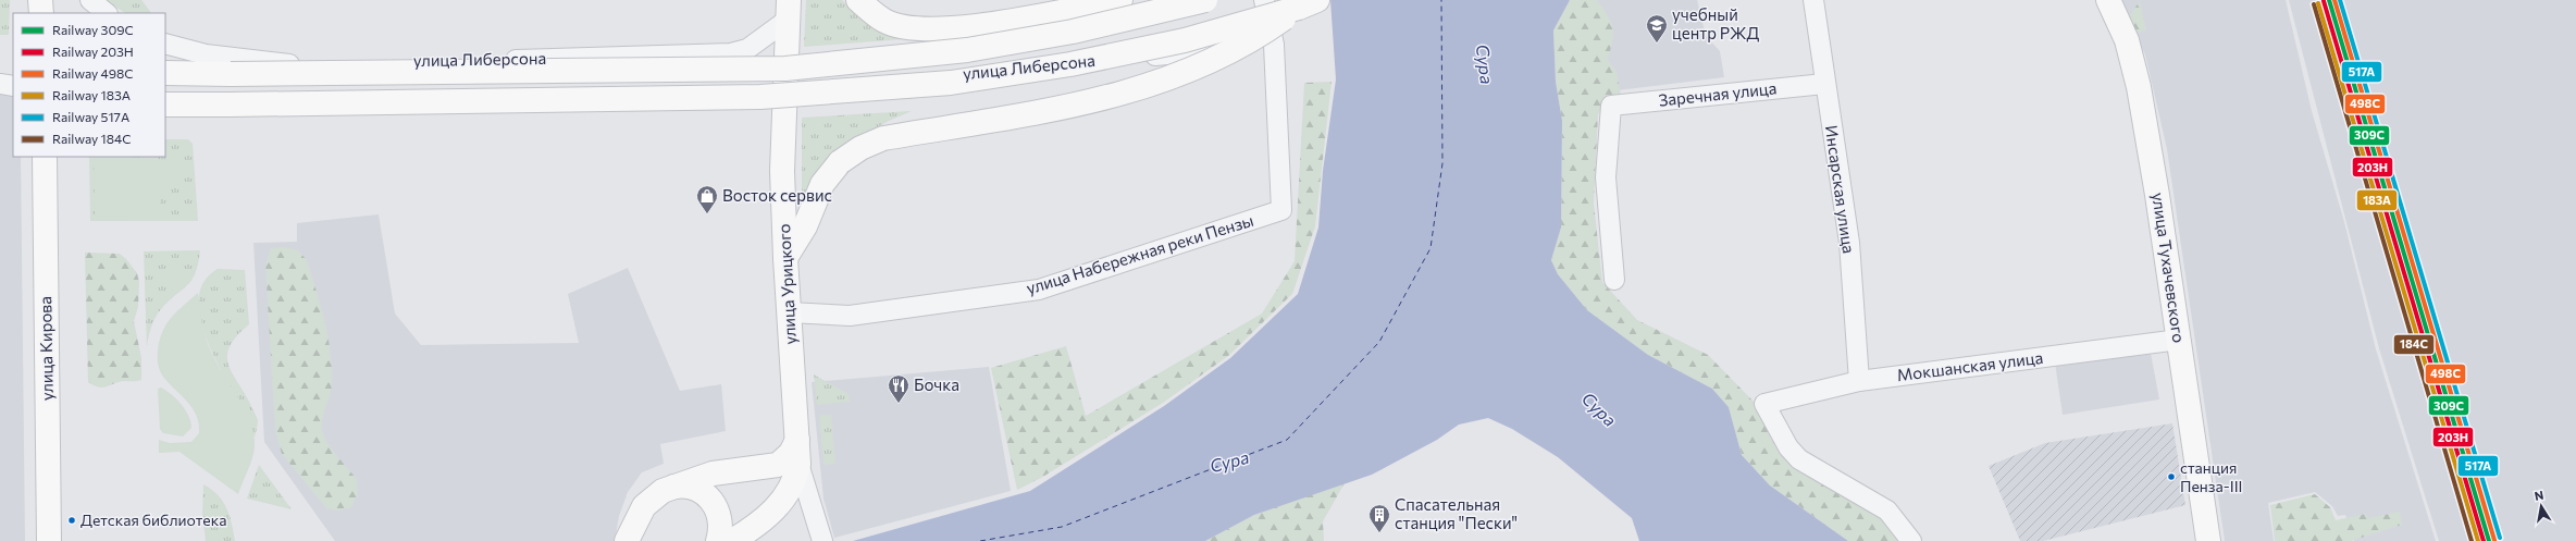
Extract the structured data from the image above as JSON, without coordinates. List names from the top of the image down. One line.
{"streets":{"main road":["улица Тухачевского","улица Урицкого","улица Кирова"],"street":["улица Либерсона","Заречная улица","Инсарская улица","улица Набережная реки Пензы","Мокшанская улица"]},"crossings":[["улица Либерсона","улица Набережная реки Пензы"],["улица Либерсона","улица Урицкого"],["Заречная улица","Инсарская улица"],["Инсарская улица","Мокшанская улица"],["улица Набережная реки Пензы","улица Урицкого"],["улица Тухачевского","Мокшанская улица"]],"water":["Сура"],"places":{"school or university":["учебный центр РЖД"],"shop":["Восток сервис"],"restaurant":["Бочка"],"other":["станция Пенза-III","Детская библиотека"],"building":["Спасательная станция \"Пески\""]},"lines":["rail line 309С","rail line 498С","rail line 517А","rail line 203Н","rail line 183А","rail line 184С"],"legend":["Railway 309С","Railway 203Н","Railway 498С","Railway 183А","Railway 517А","Railway 184С"],"north":"top"}
